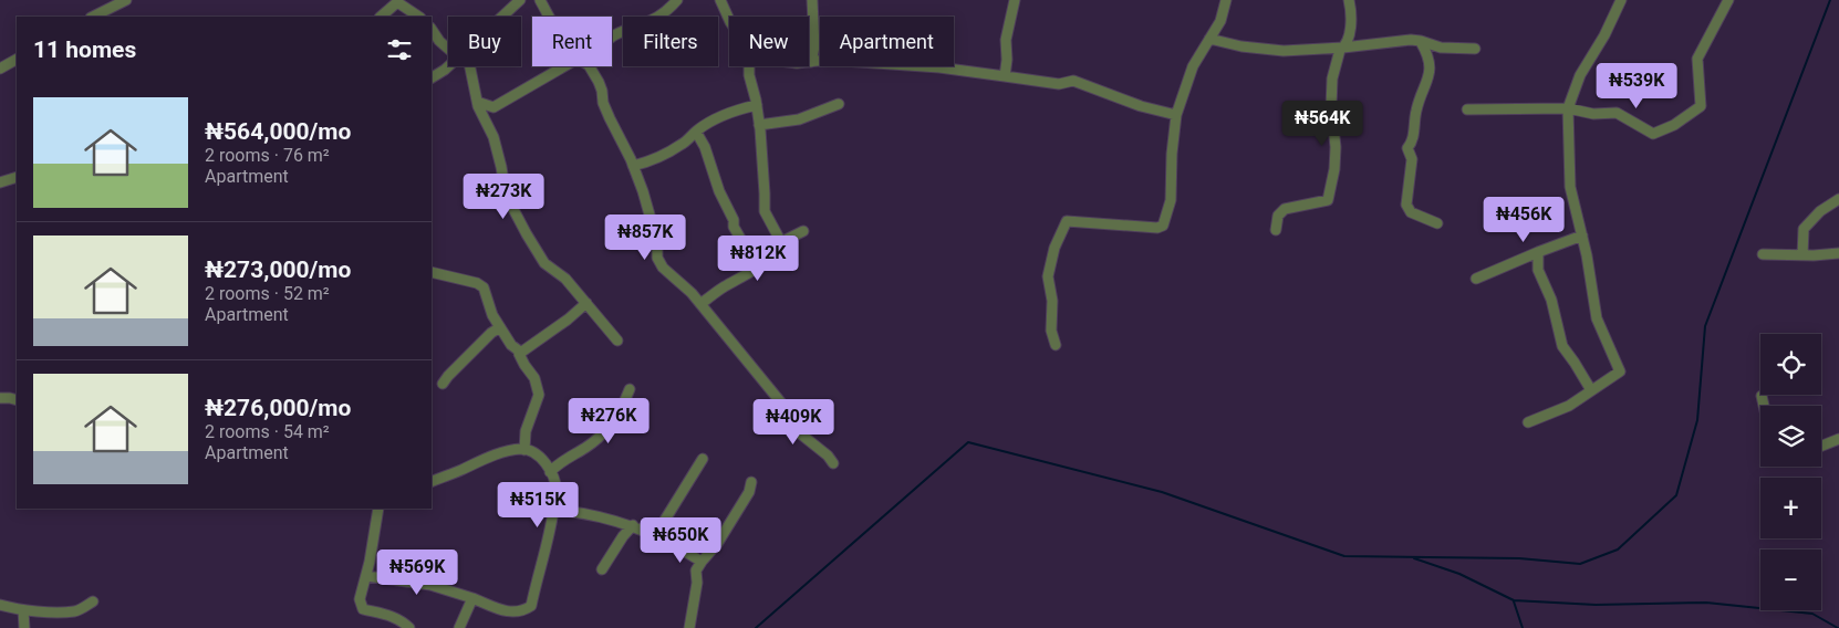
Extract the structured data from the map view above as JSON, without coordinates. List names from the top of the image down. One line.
{"page":{"chip":["Buy","Rent","Filters","New","Apartment"],"heading":"11 homes","price":["₦539K","₦564K","₦273K","₦456K","₦857K","₦812K","₦276K","₦409K","₦515K","₦650K","₦569K"],"list":[{"name":"₦564,000/mo","note":"2 rooms · 76 m² · Apartment"},{"name":"₦273,000/mo","note":"2 rooms · 52 m² · Apartment"},{"name":"₦276,000/mo","note":"2 rooms · 54 m² · Apartment"}],"map_buttons":["+","−"]}}
